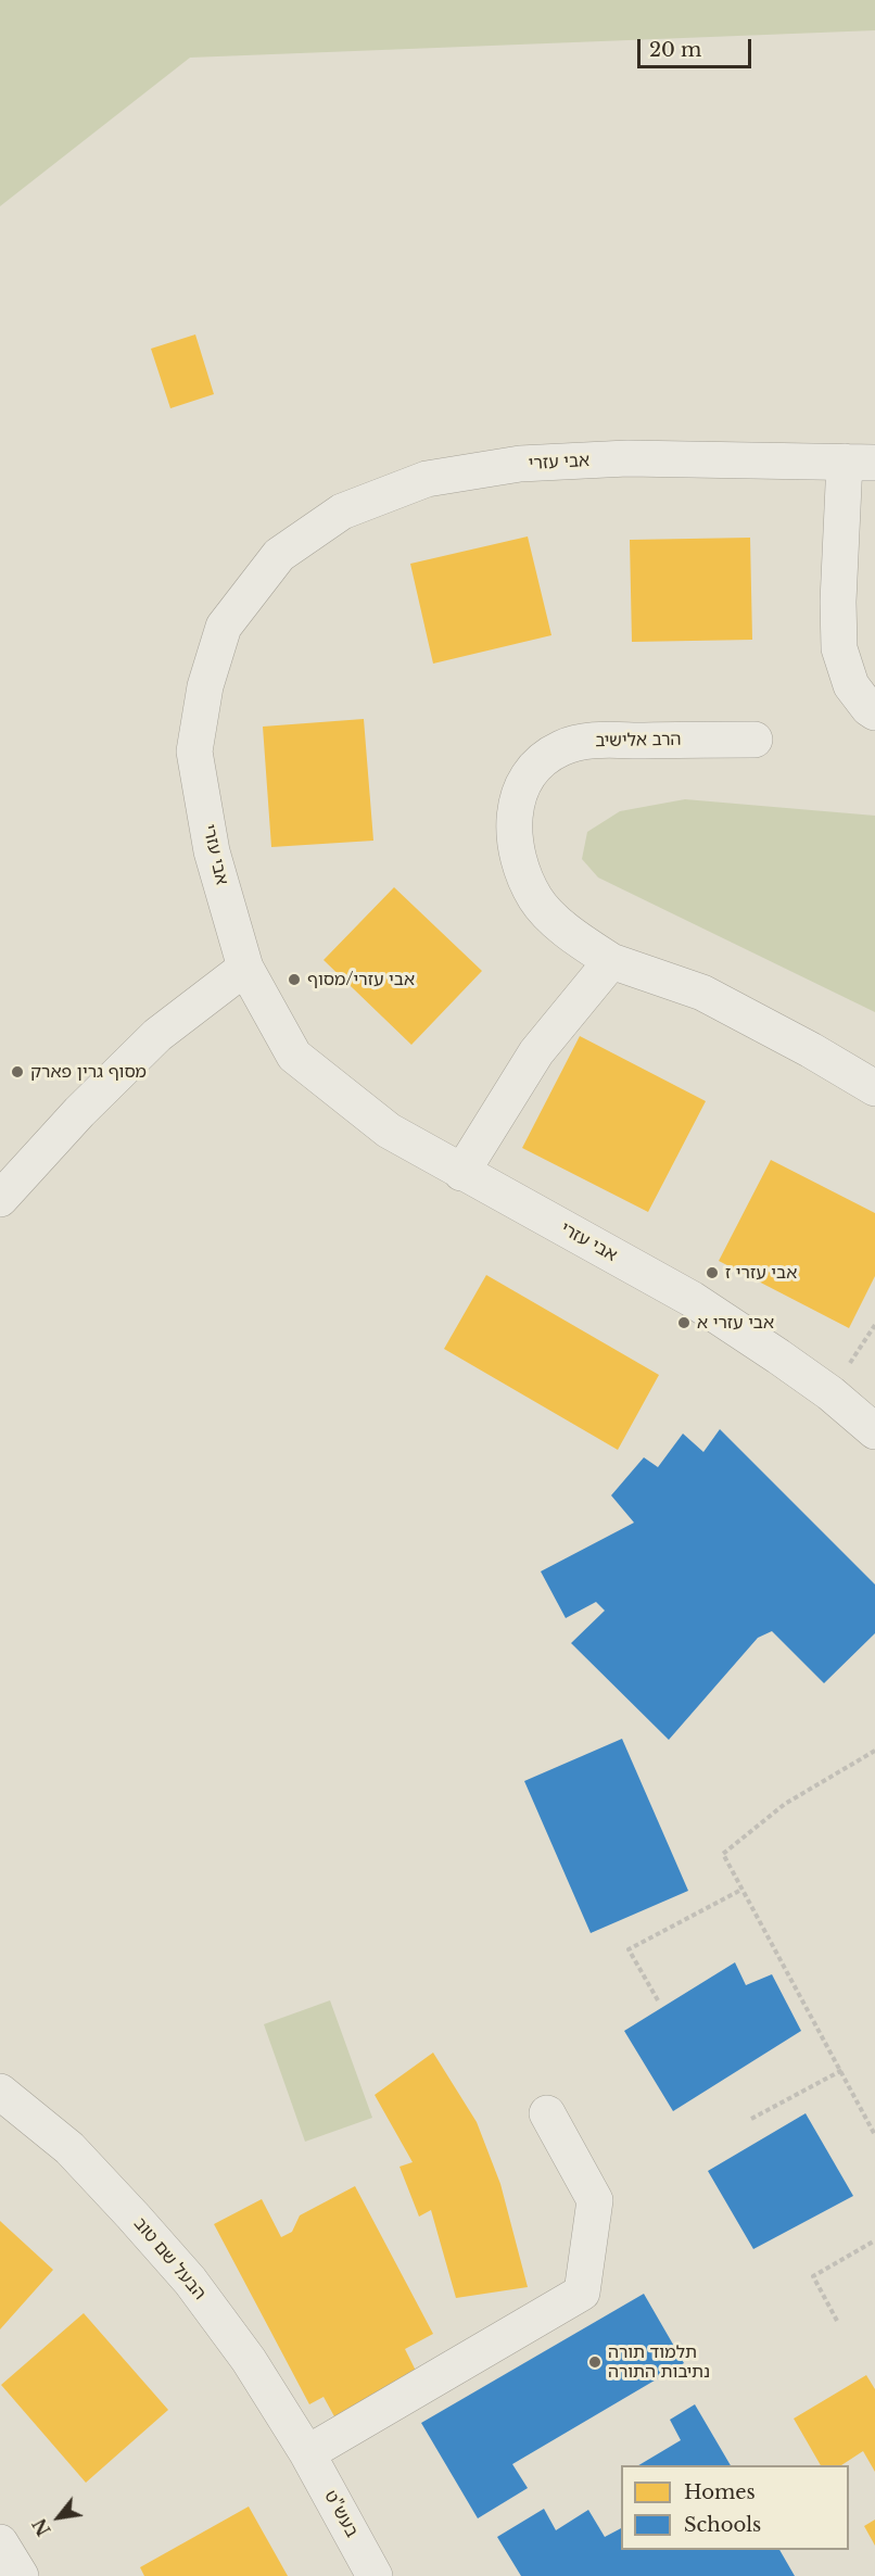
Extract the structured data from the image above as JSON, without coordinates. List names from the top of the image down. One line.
{"streets":{"street":["אבי עזרי","הרב אלישיב","הבעל שם טוב","בעש\"ט"]},"crossings":[["הבעל שם טוב","בעש\"ט"]],"places":["אבי עזרי/מסוף","מסוף גרין פארק","אבי עזרי ז","אבי עזרי א","תלמוד תורה נתיבות התורה"],"legend":["Homes","Schools"],"scale_bar":"20 m","north":"bottom left"}
